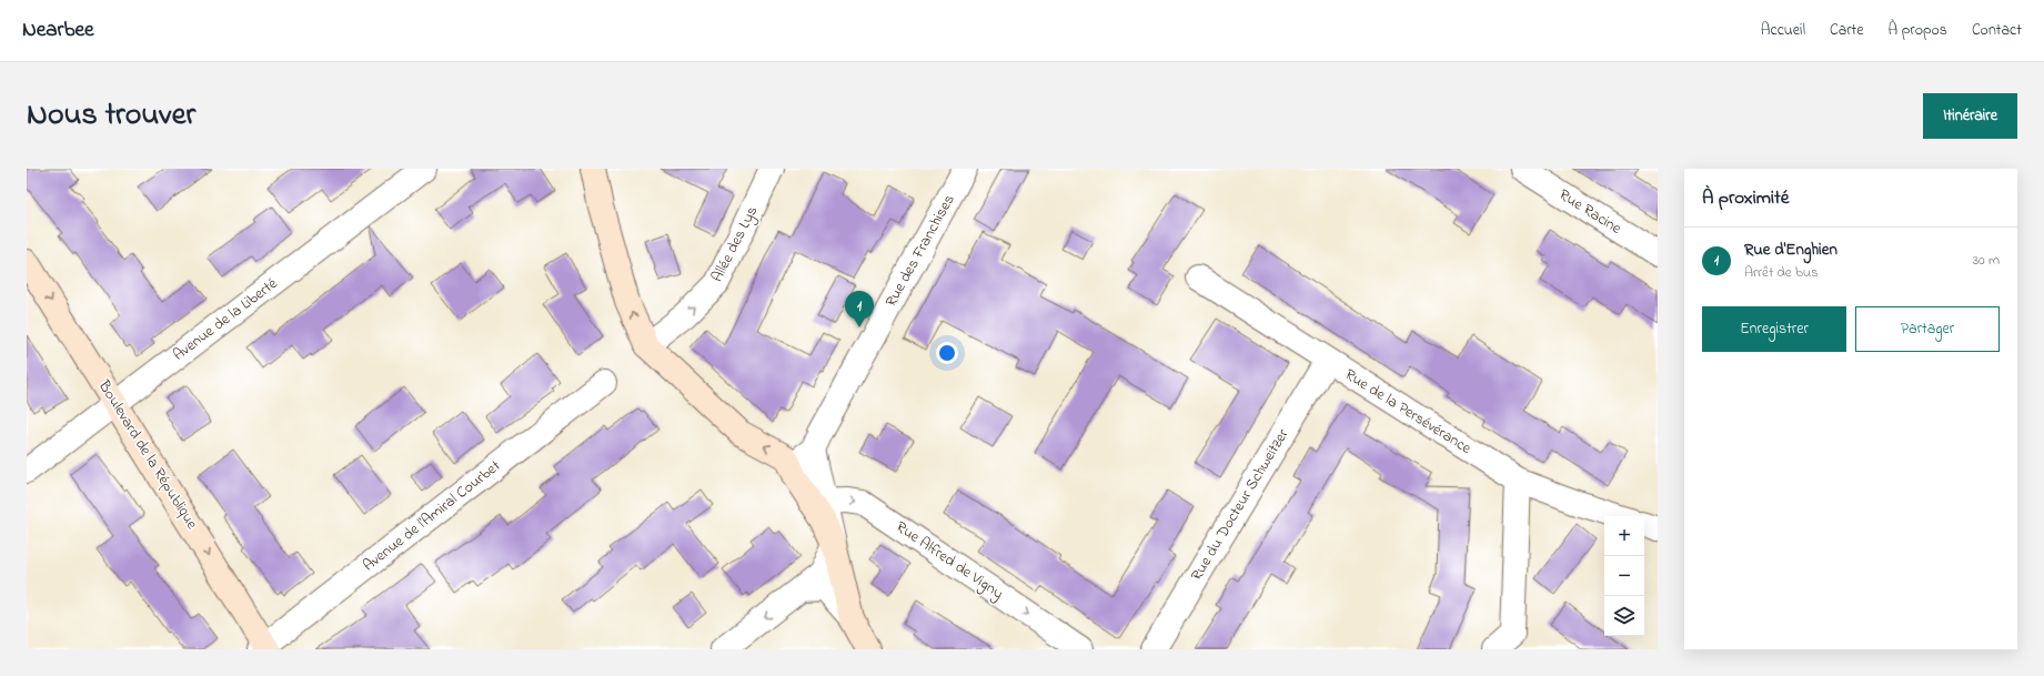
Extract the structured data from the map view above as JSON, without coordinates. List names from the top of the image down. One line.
{"streets":{"street":["Rue Racine","Allée des Lys","Rue des Franchises","Avenue de la Liberté","Rue de la Persévérance","Boulevard de la République","Rue du Docteur Schweitzer","Avenue de l'Amiral Courbet","Rue Alfred de Vigny"]},"crossings":[["Avenue de la Liberté","Boulevard de la République"],["Rue de la Persévérance","Rue du Docteur Schweitzer"],["Boulevard de la République","Avenue de l'Amiral Courbet"]],"one_way":["Allée des Lys","Boulevard de la République","Rue Alfred de Vigny"],"page":{"header":"Nearbee","nav":["Accueil","Carte","À propos","Contact"],"title":"Nous trouver","buttons":["Itinéraire",["Enregistrer","Partager"]],"heading":"À proximité","list":[{"mark":"1","name":"Rue d'Enghien","note":"Arrêt de bus","value":"30 m"}],"pins":"1","map_buttons":["+","−"]}}
